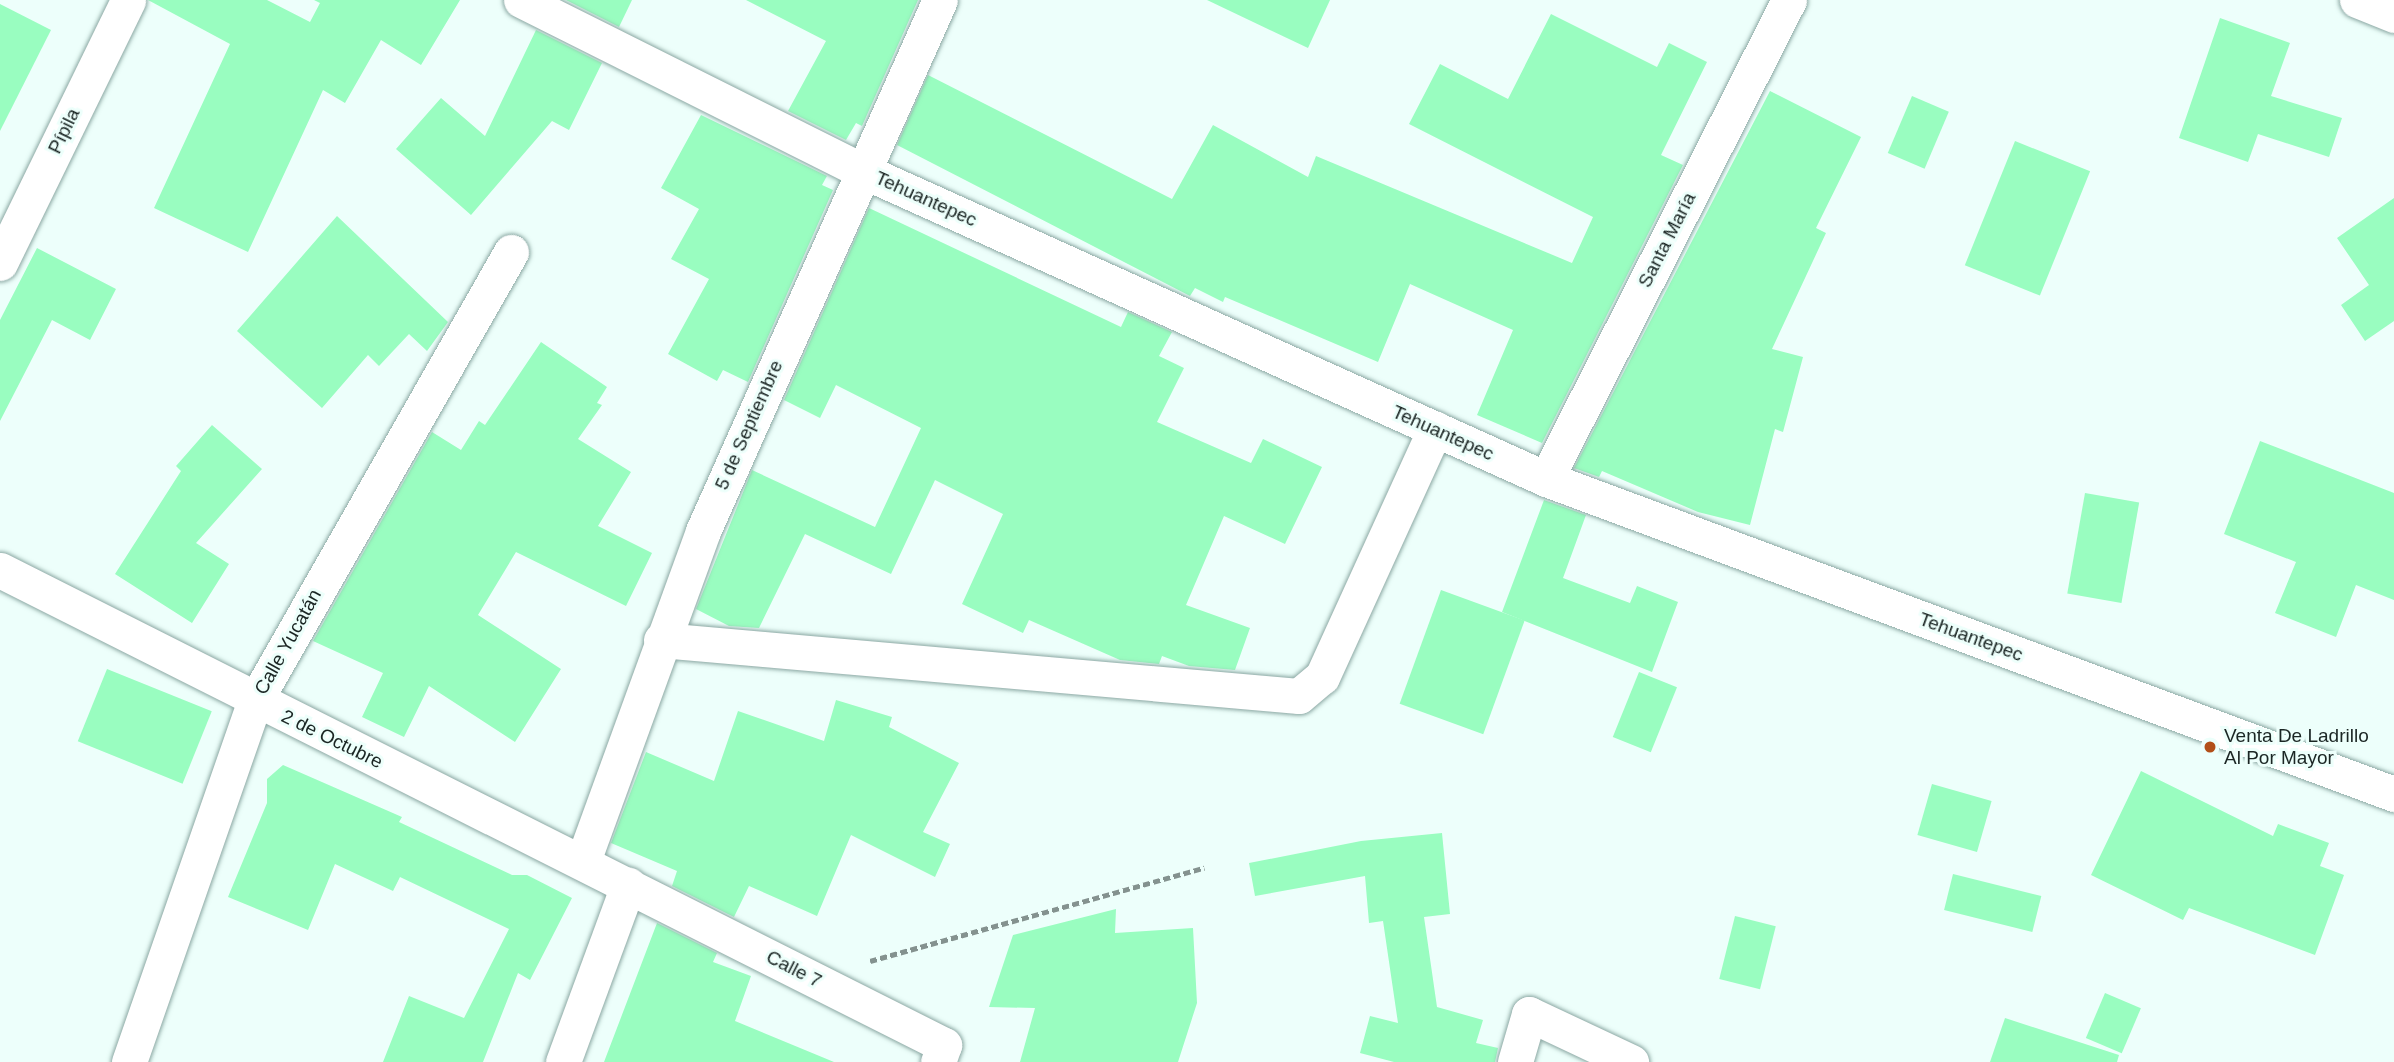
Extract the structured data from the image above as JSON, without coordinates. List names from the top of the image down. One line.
{"streets":{"street":["Pípila","Tehuantepec","Santa María","5 de Septiembre","Calle Yucatán","2 de Octubre","Calle 7"]},"crossings":[["Tehuantepec","Santa María"],["Tehuantepec","5 de Septiembre"],["5 de Septiembre","2 de Octubre"],["Calle Yucatán","2 de Octubre"],["2 de Octubre","Calle 7"]],"places":["Venta De Ladrillo Al Por Mayor"]}
